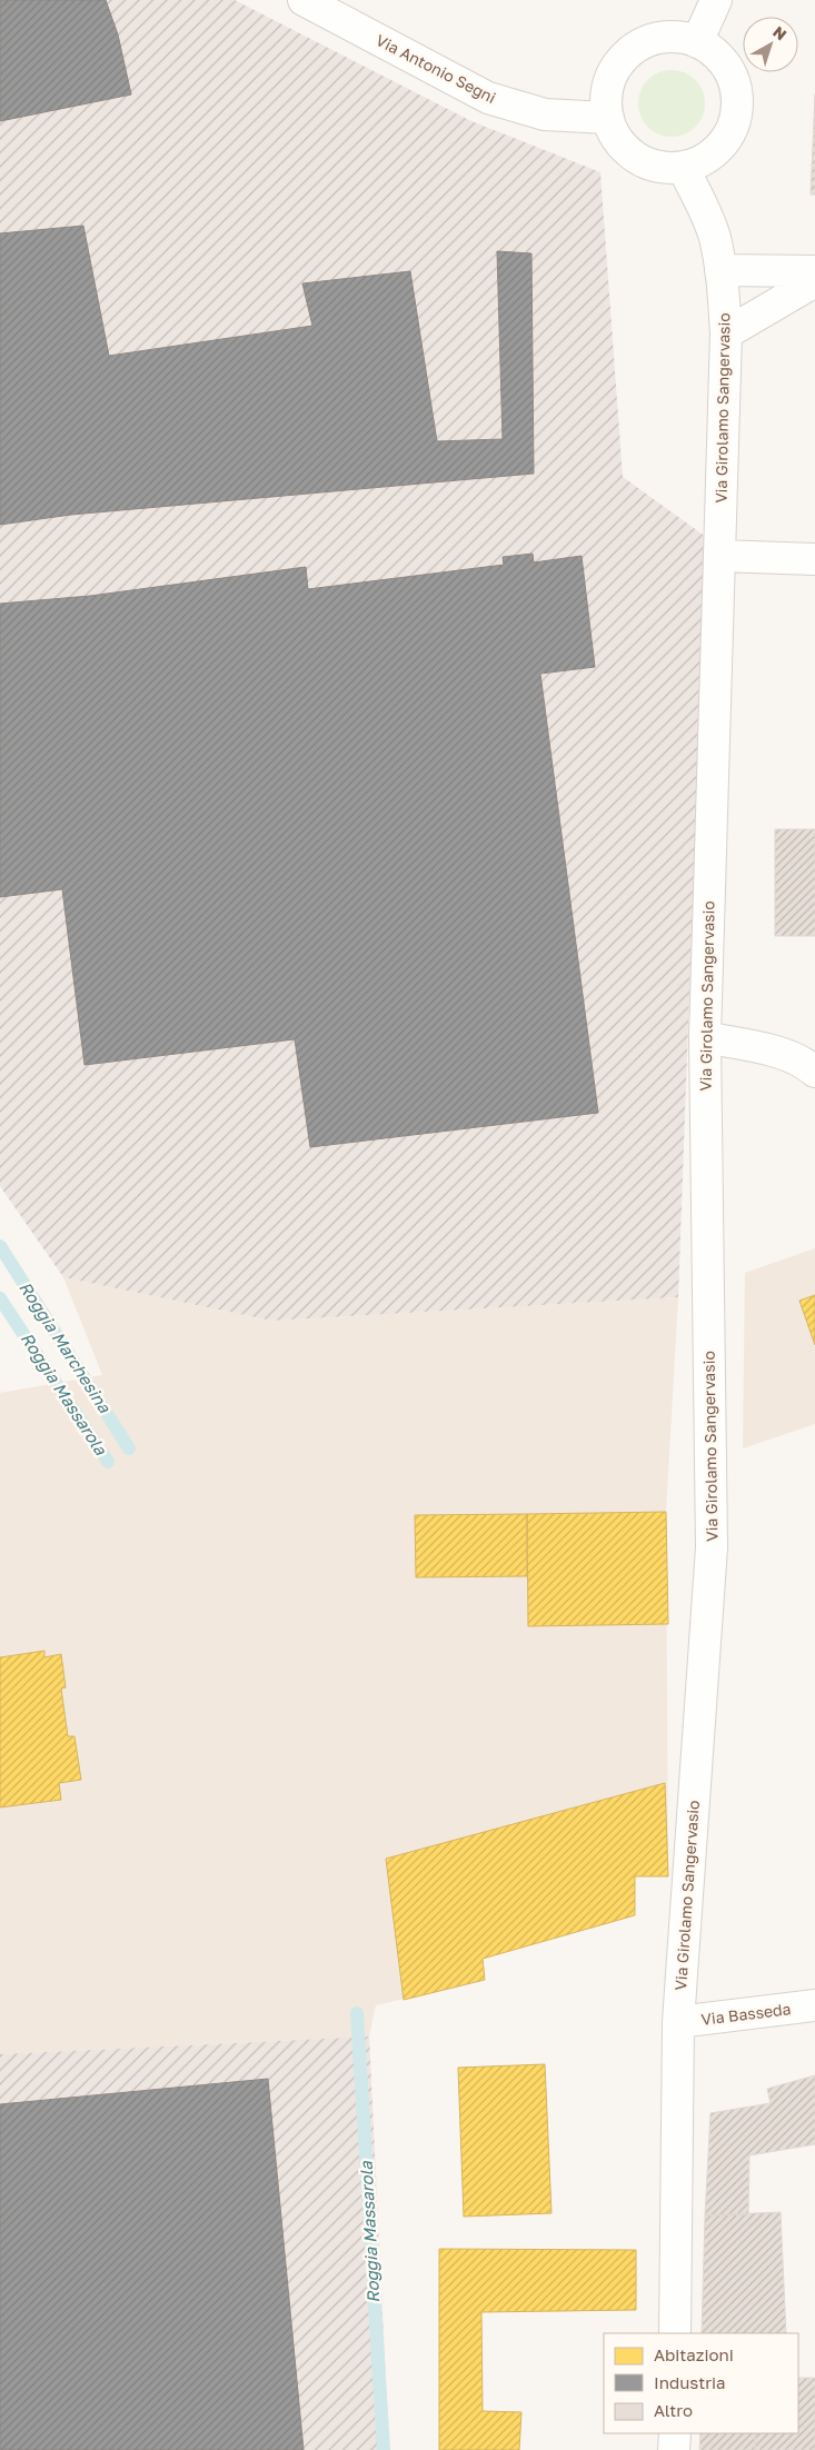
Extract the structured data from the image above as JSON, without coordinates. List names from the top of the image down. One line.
{"streets":{"street":["Via Antonio Segni","Via Girolamo Sangervasio","Via Basseda"]},"crossings":[["Via Antonio Segni","Via Girolamo Sangervasio"],["Via Girolamo Sangervasio","Via Basseda"]],"water":["Roggia Marchesina","Roggia Massarola"],"legend":["Abitazioni","Industria","Altro"],"north":"top right"}
